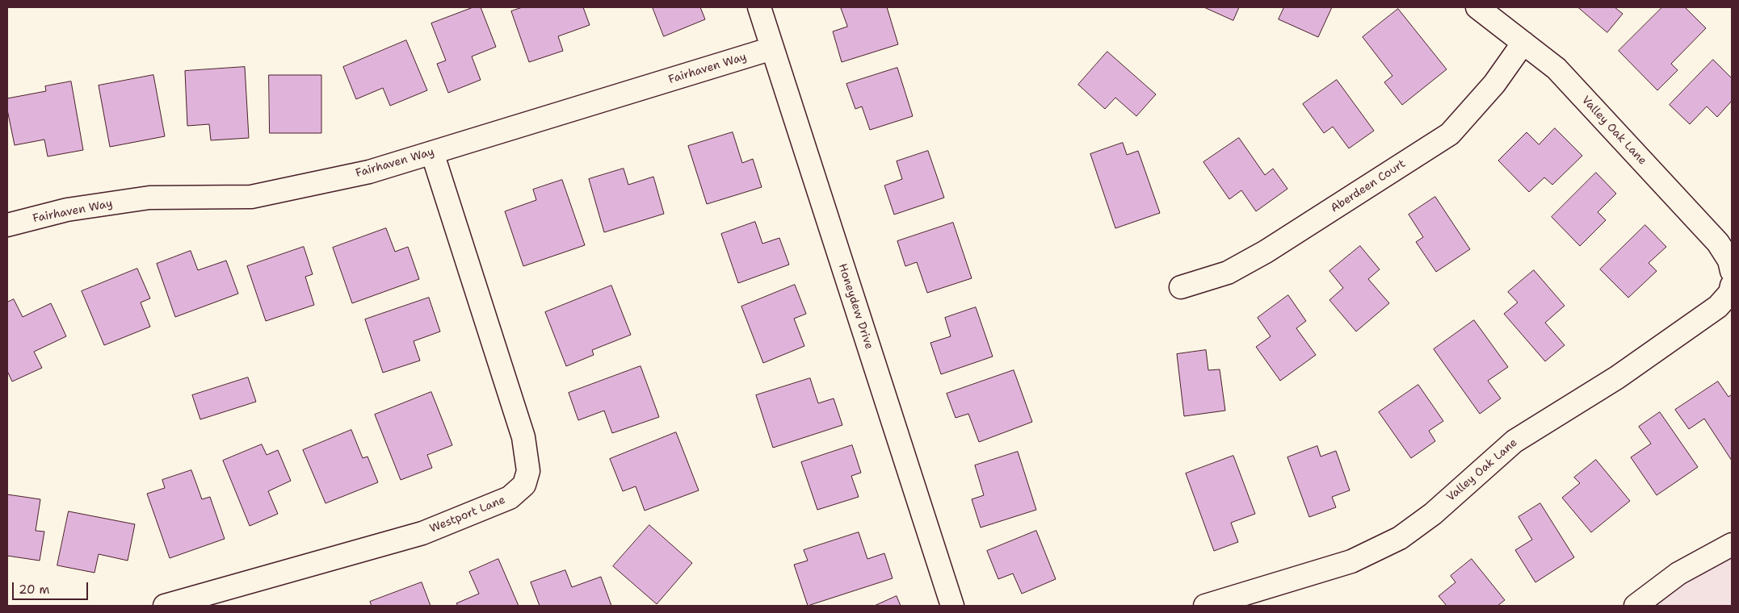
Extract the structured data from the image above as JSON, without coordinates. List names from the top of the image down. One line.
{"streets":{"street":["Fairhaven Way","Valley Oak Lane","Aberdeen Court","Honeydew Drive","Westport Lane"]},"crossings":[["Fairhaven Way","Honeydew Drive"],["Fairhaven Way","Westport Lane"],["Valley Oak Lane","Aberdeen Court"]],"scale_bar":"20 m"}
